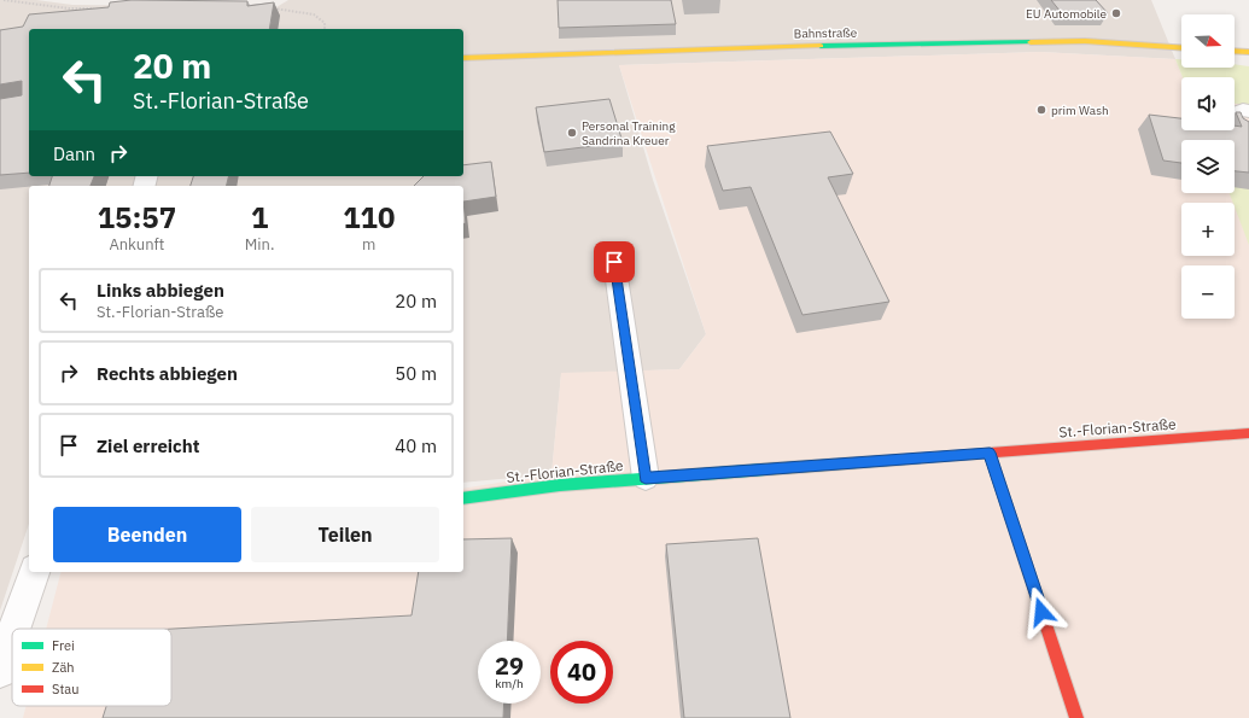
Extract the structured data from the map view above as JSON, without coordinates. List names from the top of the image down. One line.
{"streets":{"street":["Bahnstraße","St.-Florian-Straße"]},"places":["EU Automobile","prim Wash","Personal Training Sandrina Kreuer"],"legend":["Frei","Zäh","Stau"],"north":"right","page":{"map_buttons":["+","−"],"turn":["20 m","St.-Florian-Straße"],"then":"Dann","eta":["15:57","Ankunft","1","Min.","110","m"],"list":[{"name":"Links abbiegen","note":"St.-Florian-Straße","value":"20 m"},{"name":"Rechts abbiegen","value":"50 m"},{"name":"Ziel erreicht","value":"40 m"}],"buttons":["Beenden","Teilen"],"speed":"29 km/h","limit":"40"}}
